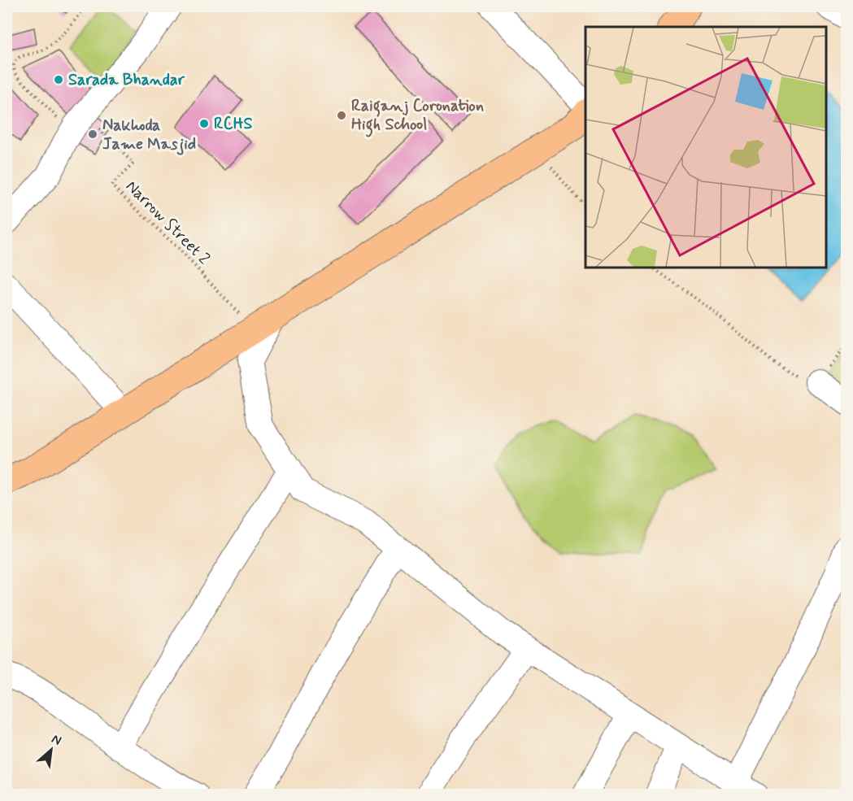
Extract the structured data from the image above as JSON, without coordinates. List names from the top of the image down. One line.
{"streets":{"path":["Narrow Street 2"]},"places":["Sarada Bhandar","Raiganj Coronation High School","RCHS","Nakhoda Jame Masjid"],"north":"top right"}
